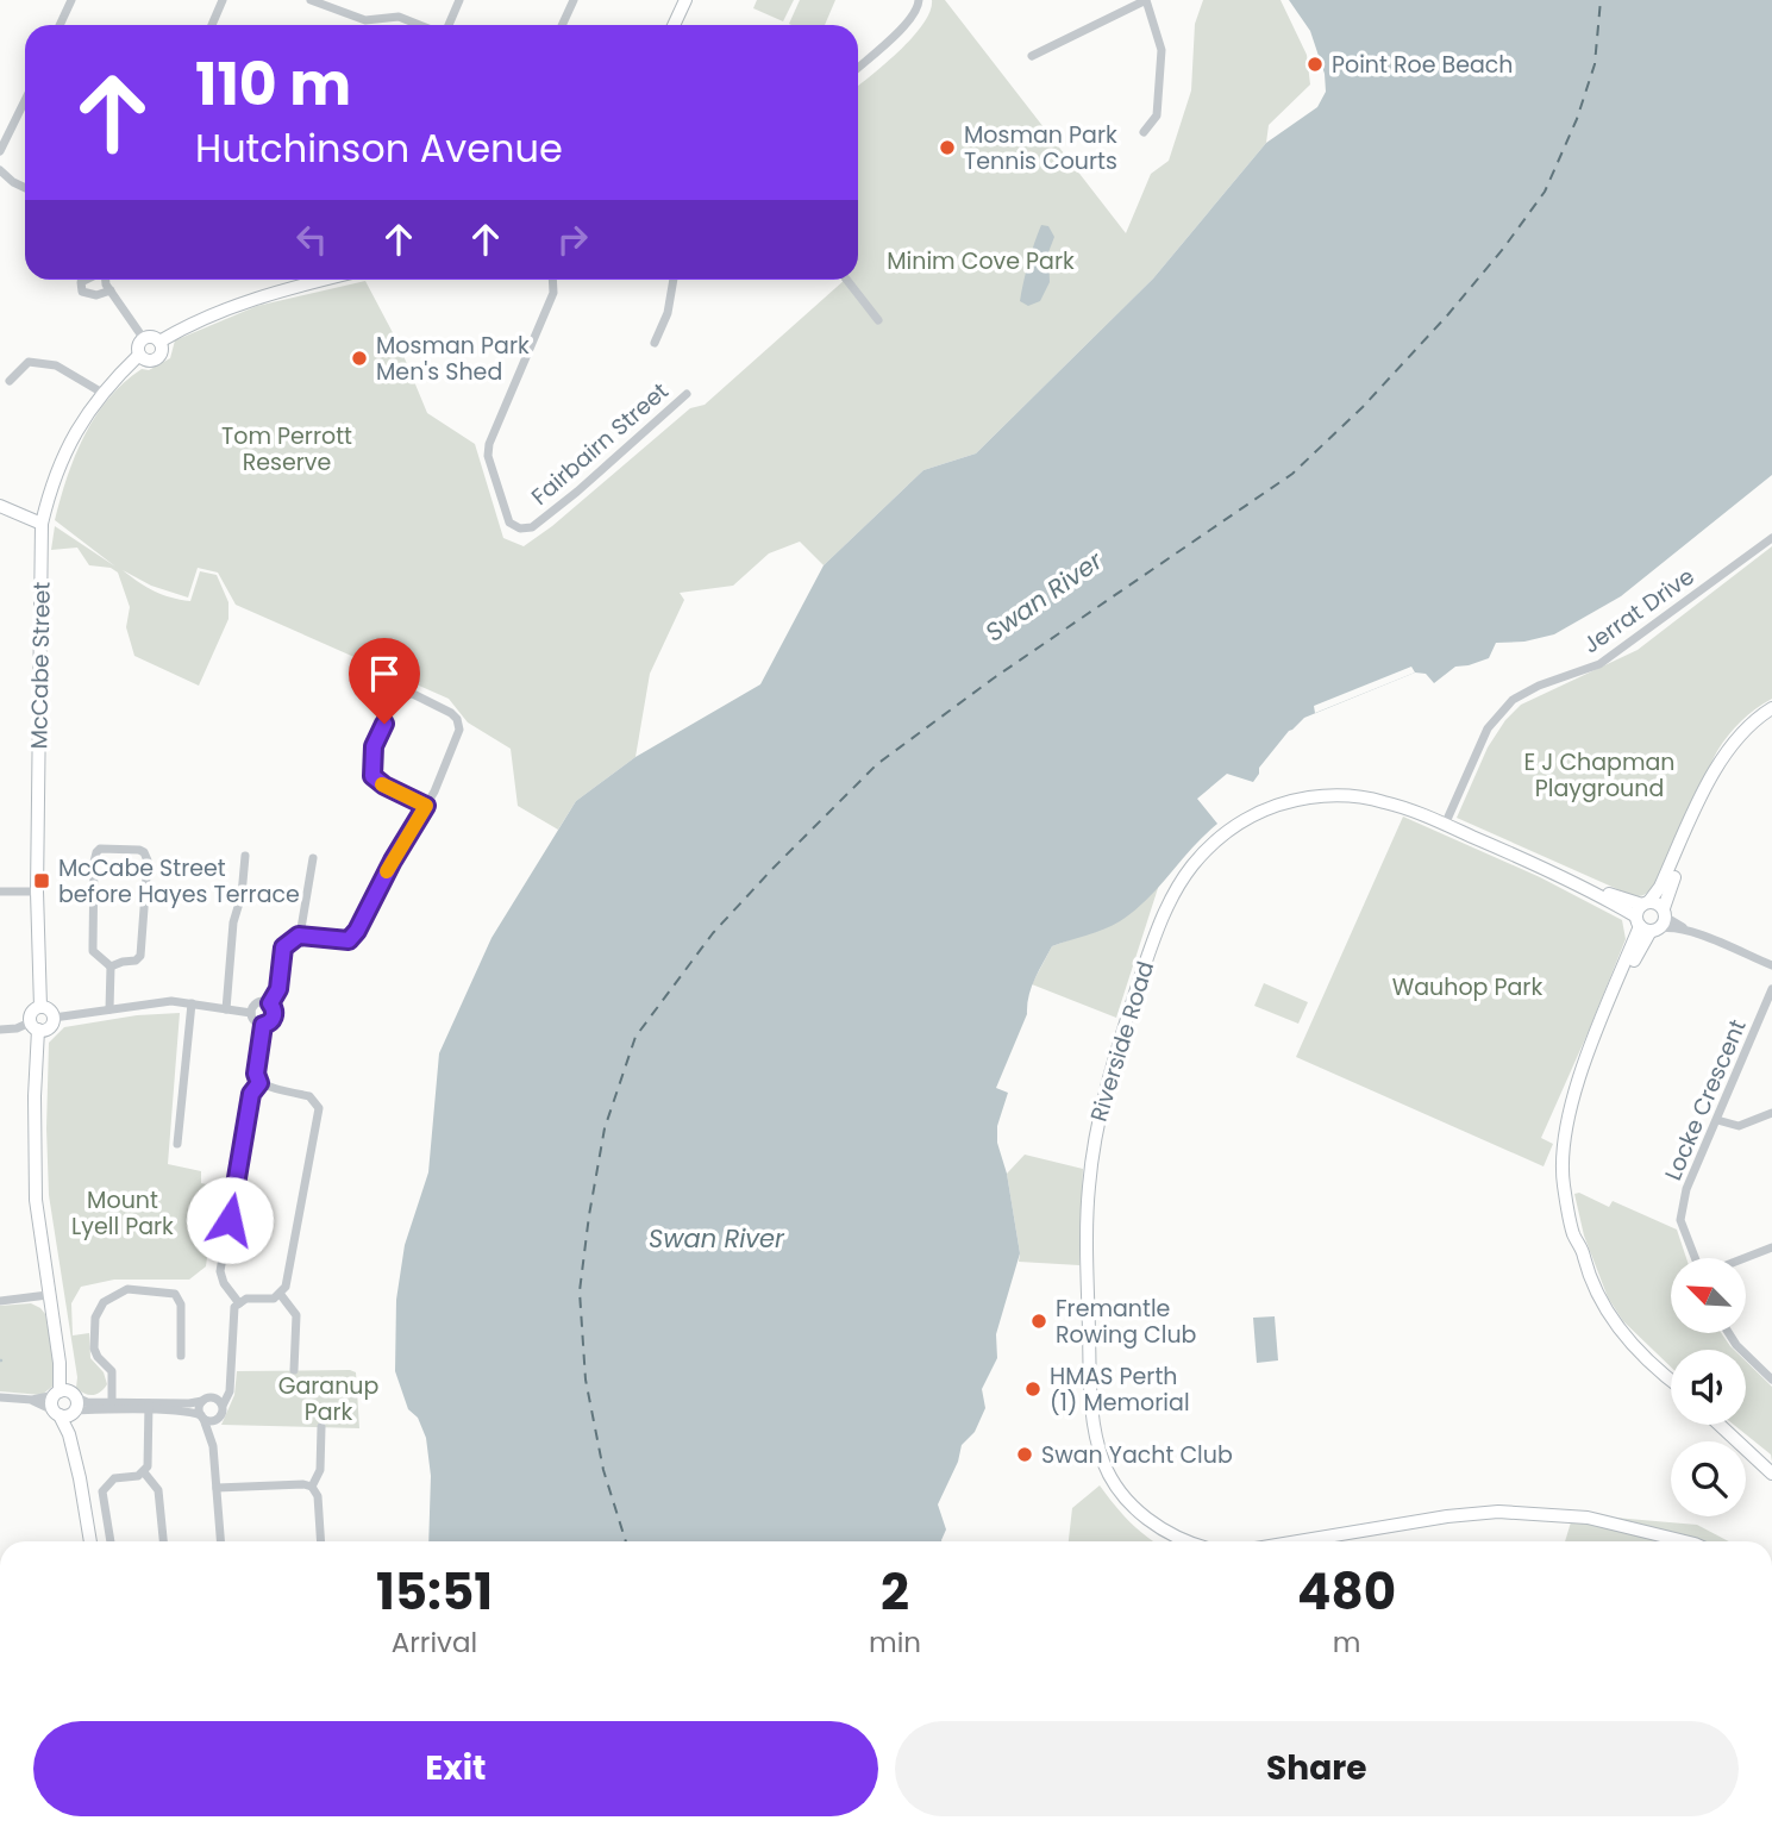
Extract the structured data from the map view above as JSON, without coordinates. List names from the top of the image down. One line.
{"streets":{"street":["Fairbairn Street","Jerrat Drive","McCabe Street","Riverside Road","Locke Crescent"]},"crossings":[["Jerrat Drive","Riverside Road"]],"water":["Swan River"],"parks":["Minim Cove Park","Tom Perrott Reserve","E J Chapman Playground","Wauhop Park","Mount Lyell Park","Garanup Park"],"places":{"other":["Point Roe Beach","Mosman Park Tennis Courts","Mosman Park Men's Shed","Fremantle Rowing Club","HMAS Perth (1) Memorial","Swan Yacht Club"],"transit":["McCabe Street before Hayes Terrace"]},"north":"top left","page":{"turn":["110 m","Hutchinson Avenue"],"eta":["15:51","Arrival","2","min","480","m"],"buttons":["Exit","Share"]}}
